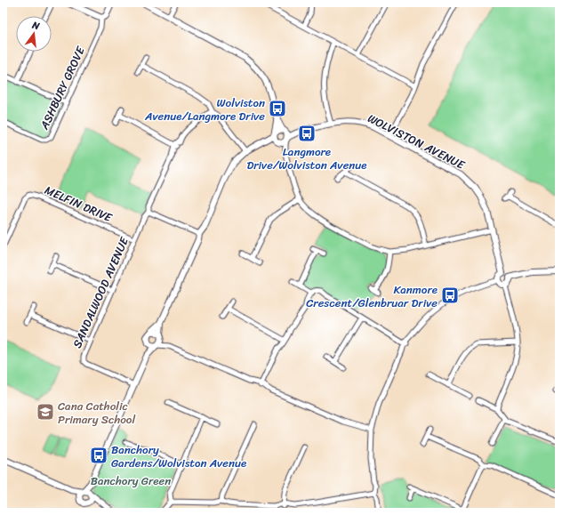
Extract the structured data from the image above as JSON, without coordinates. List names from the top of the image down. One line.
{"streets":{"street":["ASHBURY GROVE","WOLVISTON AVENUE","MELFIN DRIVE","SANDALWOOD AVENUE"]},"crossings":[["MELFIN DRIVE","SANDALWOOD AVENUE"]],"parks":["Banchory Green"],"places":{"bus stop":["Wolviston Avenue/Langmore Drive","Langmore Drive/Wolviston Avenue","Kanmore Crescent/Glenbruar Drive","Banchory Gardens/Wolviston Avenue"],"school or university":["Cana Catholic Primary School"]},"north":"top"}
